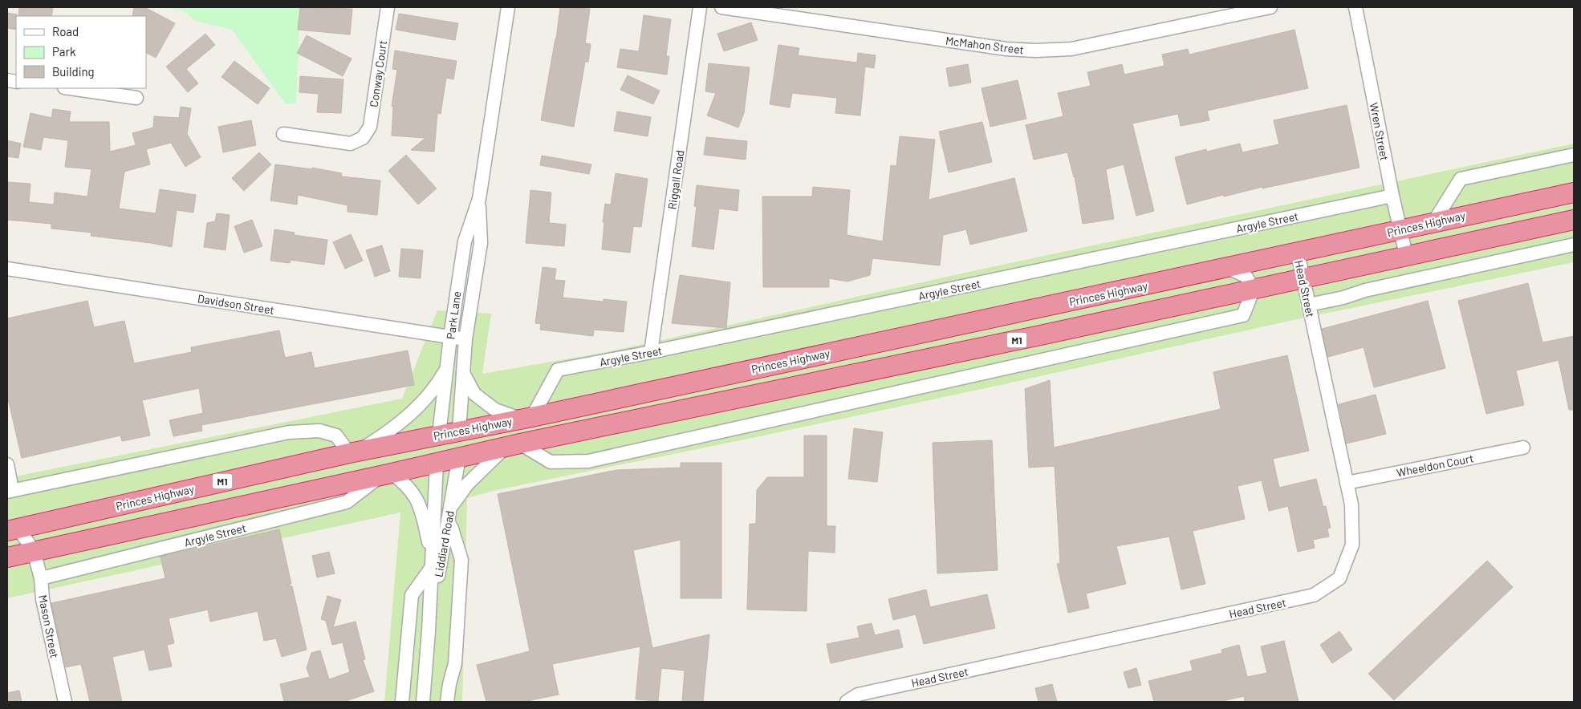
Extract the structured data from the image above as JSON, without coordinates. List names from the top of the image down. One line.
{"streets":{"highway":["Princes Highway","M1"],"street":["McMahon Street","Conway Court","Wren Street","Riggall Road","Argyle Street","Head Street","Davidson Street","Park Lane","Wheeldon Court","Liddiard Road","Mason Street"]},"crossings":[["Wren Street","Argyle Street"],["Wren Street","Princes Highway"],["Wren Street","M1"],["Riggall Road","Argyle Street"],["Argyle Street","Princes Highway"],["Argyle Street","M1"],["Argyle Street","Mason Street"],["Princes Highway","Head Street"],["Princes Highway","Park Lane"],["Princes Highway","Mason Street"],["Head Street","M1"],["Head Street","Wheeldon Court"],["Davidson Street","Park Lane"],["M1","Liddiard Road"],["M1","Mason Street"]],"legend":["Road","Park","Building"]}
